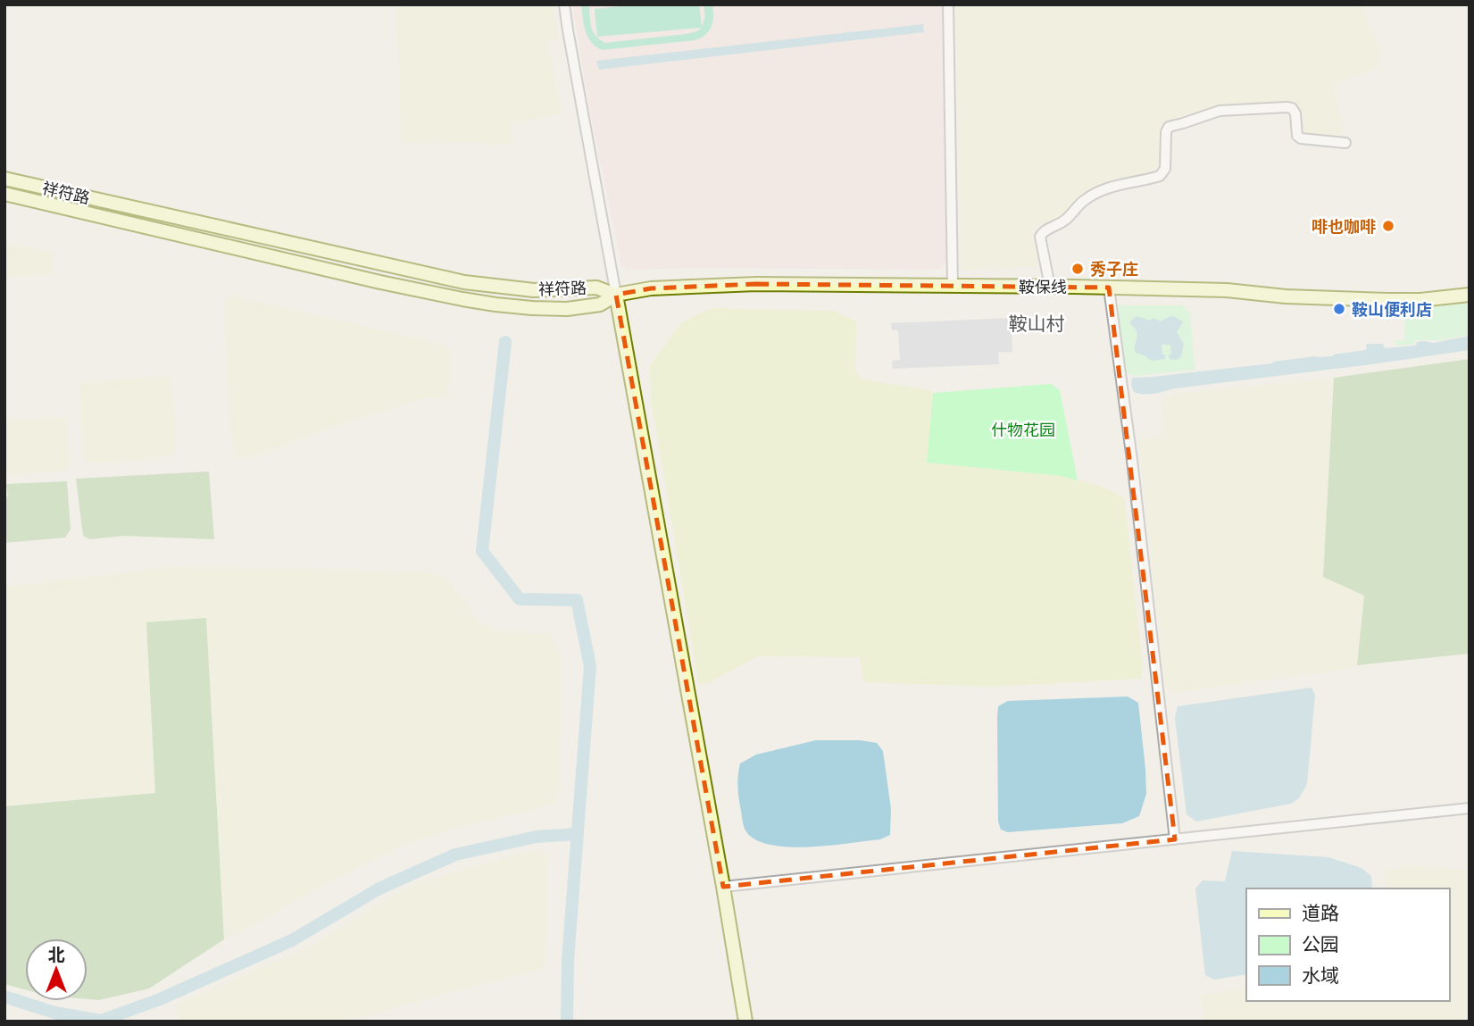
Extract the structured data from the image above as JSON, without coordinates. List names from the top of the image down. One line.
{"streets":{"main road":["祥符路","鞍保线"]},"crossings":[["祥符路","鞍保线"]],"districts":["鞍山村"],"parks":["什物花园"],"places":["啡也咖啡","秀子庄","鞍山便利店"],"legend":["道路","公园","水域"],"north":"top"}
